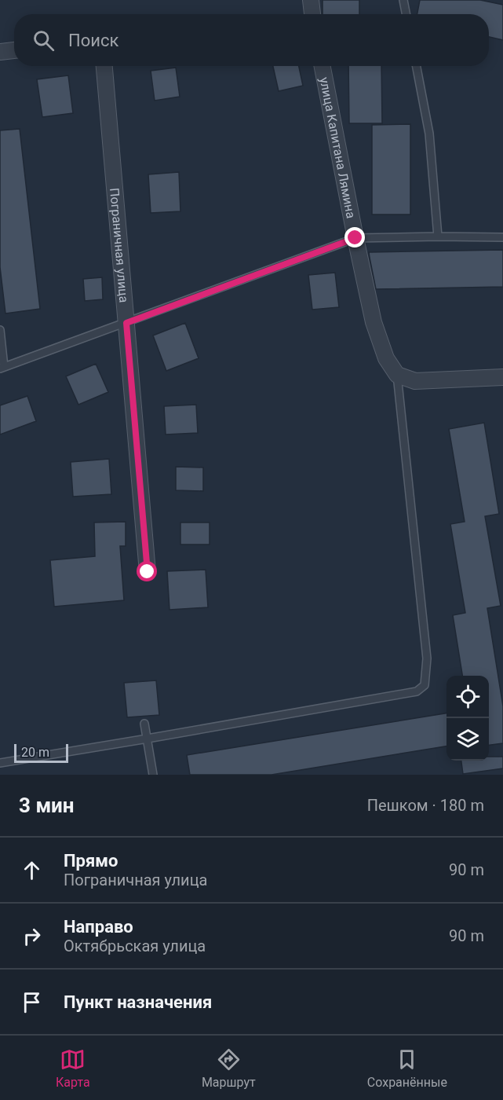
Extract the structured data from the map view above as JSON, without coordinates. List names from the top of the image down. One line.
{"streets":{"street":["улица Капитана Лямина","Пограничная улица"]},"scale_bar":"20 m","page":{"search":"Поиск","scale":"20 m","heading":["3 мин","Пешком · 180 m"],"list":[["Прямо","Пограничная улица","90 m"],["Направо","Октябрьская улица","90 m"],"Пункт назначения"],"nav":["Карта","Маршрут","Сохранённые"]}}
